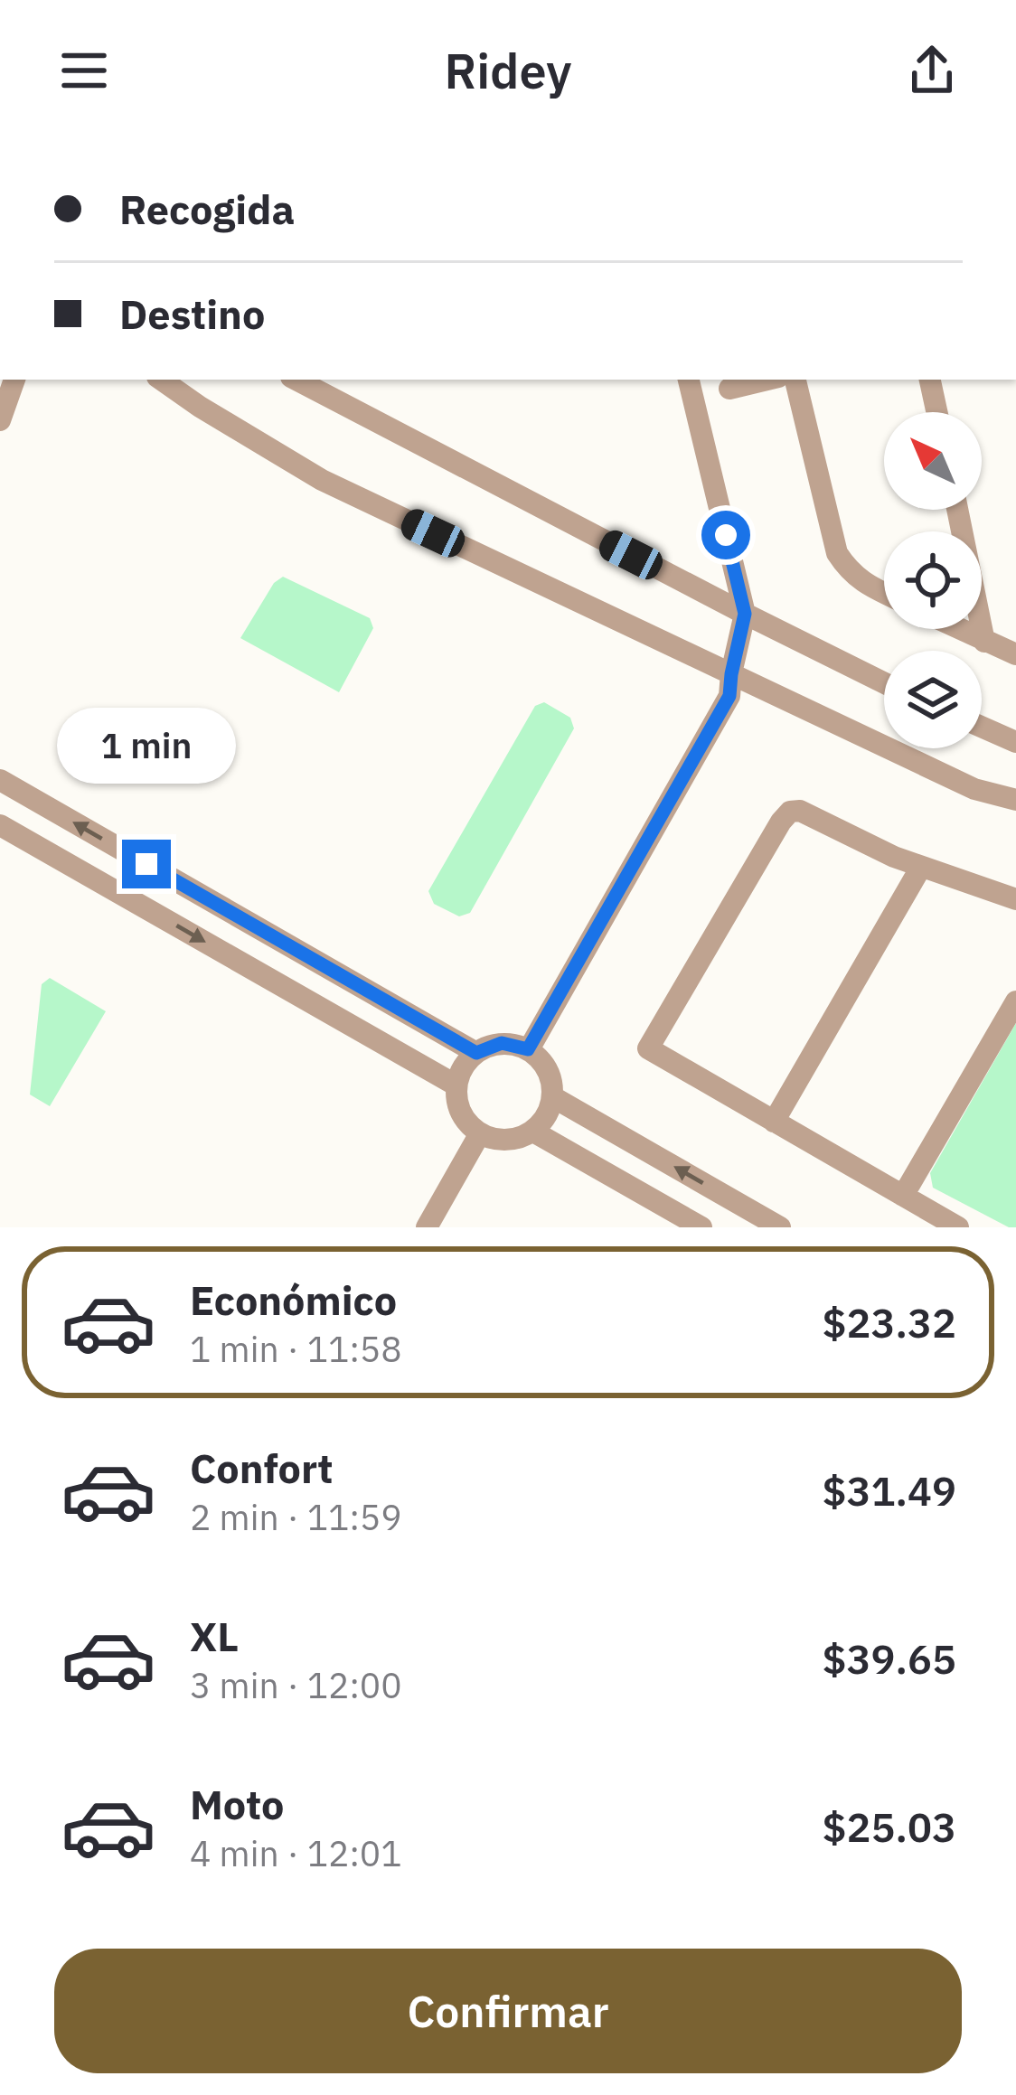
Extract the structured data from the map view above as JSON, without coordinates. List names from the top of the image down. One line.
{"north":"top left","page":{"header":"Ridey","banner":["Recogida","Destino"],"bubble":"1 min","list":[{"name":"Económico","note":"1 min · 11:58","value":"$23.32"},{"name":"Confort","note":"2 min · 11:59","value":"$31.49"},{"name":"XL","note":"3 min · 12:00","value":"$39.65"},{"name":"Moto","note":"4 min · 12:01","value":"$25.03"}],"buttons":"Confirmar"}}
